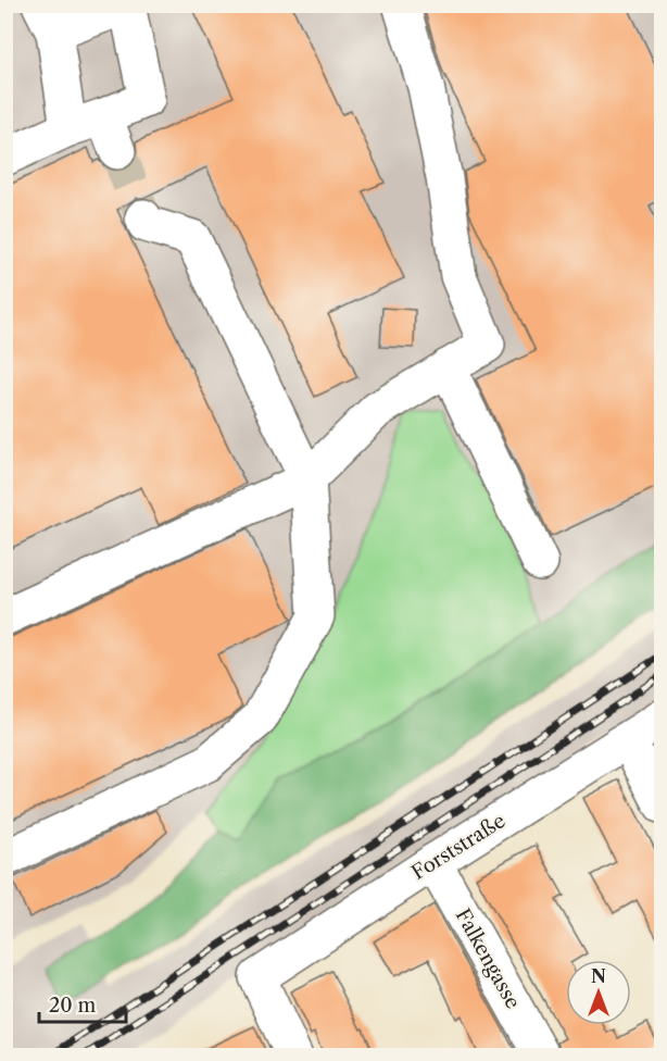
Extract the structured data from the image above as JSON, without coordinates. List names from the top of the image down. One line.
{"streets":{"street":["Forststraße","Falkengasse"]},"crossings":[["Forststraße","Falkengasse"]],"scale_bar":"20 m","north":"top"}
